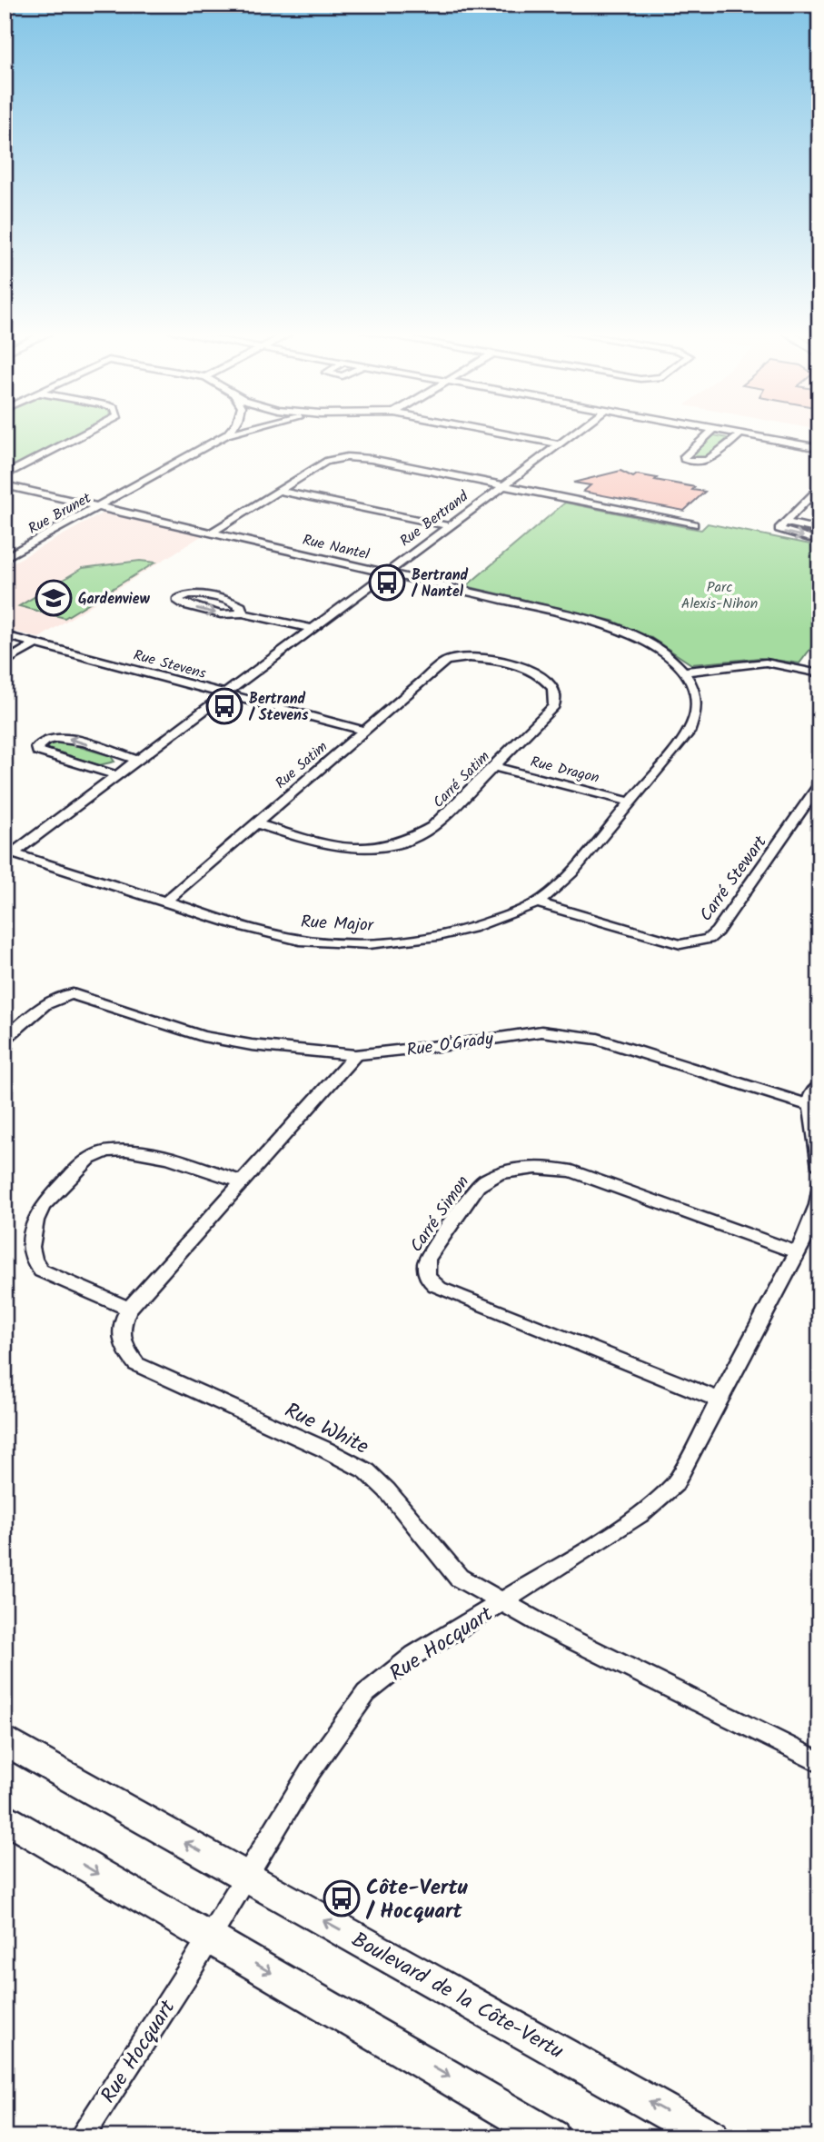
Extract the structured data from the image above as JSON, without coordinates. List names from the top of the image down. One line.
{"streets":{"main road":["Boulevard de la Côte-Vertu"],"street":["Rue Brunet","Rue Bertrand","Rue Nantel","Rue Stevens","Rue Satim","Rue Dragon","Carré Satim","Carré Stewart","Rue Major","Rue O'Grady","Carré Simon","Rue White","Rue Hocquart"]},"crossings":[["Rue Brunet","Rue Nantel"],["Rue Bertrand","Rue Nantel"],["Rue Bertrand","Rue Stevens"],["Rue Bertrand","Rue Major"],["Rue Nantel","Rue Dragon"],["Rue Nantel","Rue Major"],["Rue Stevens","Rue Satim"],["Rue Satim","Carré Satim"],["Rue Satim","Rue Major"],["Rue Dragon","Carré Satim"],["Rue Dragon","Rue Major"],["Carré Stewart","Rue Major"],["Rue O'Grady","Rue White"],["Carré Simon","Rue Hocquart"],["Rue White","Rue Hocquart"],["Rue Hocquart","Boulevard de la Côte-Vertu"]],"parks":["Parc Alexis-Nihon"],"places":{"bus stop":["Bertrand / Nantel","Bertrand / Stevens","Côte-Vertu / Hocquart"],"school or university":["Gardenview"]}}
